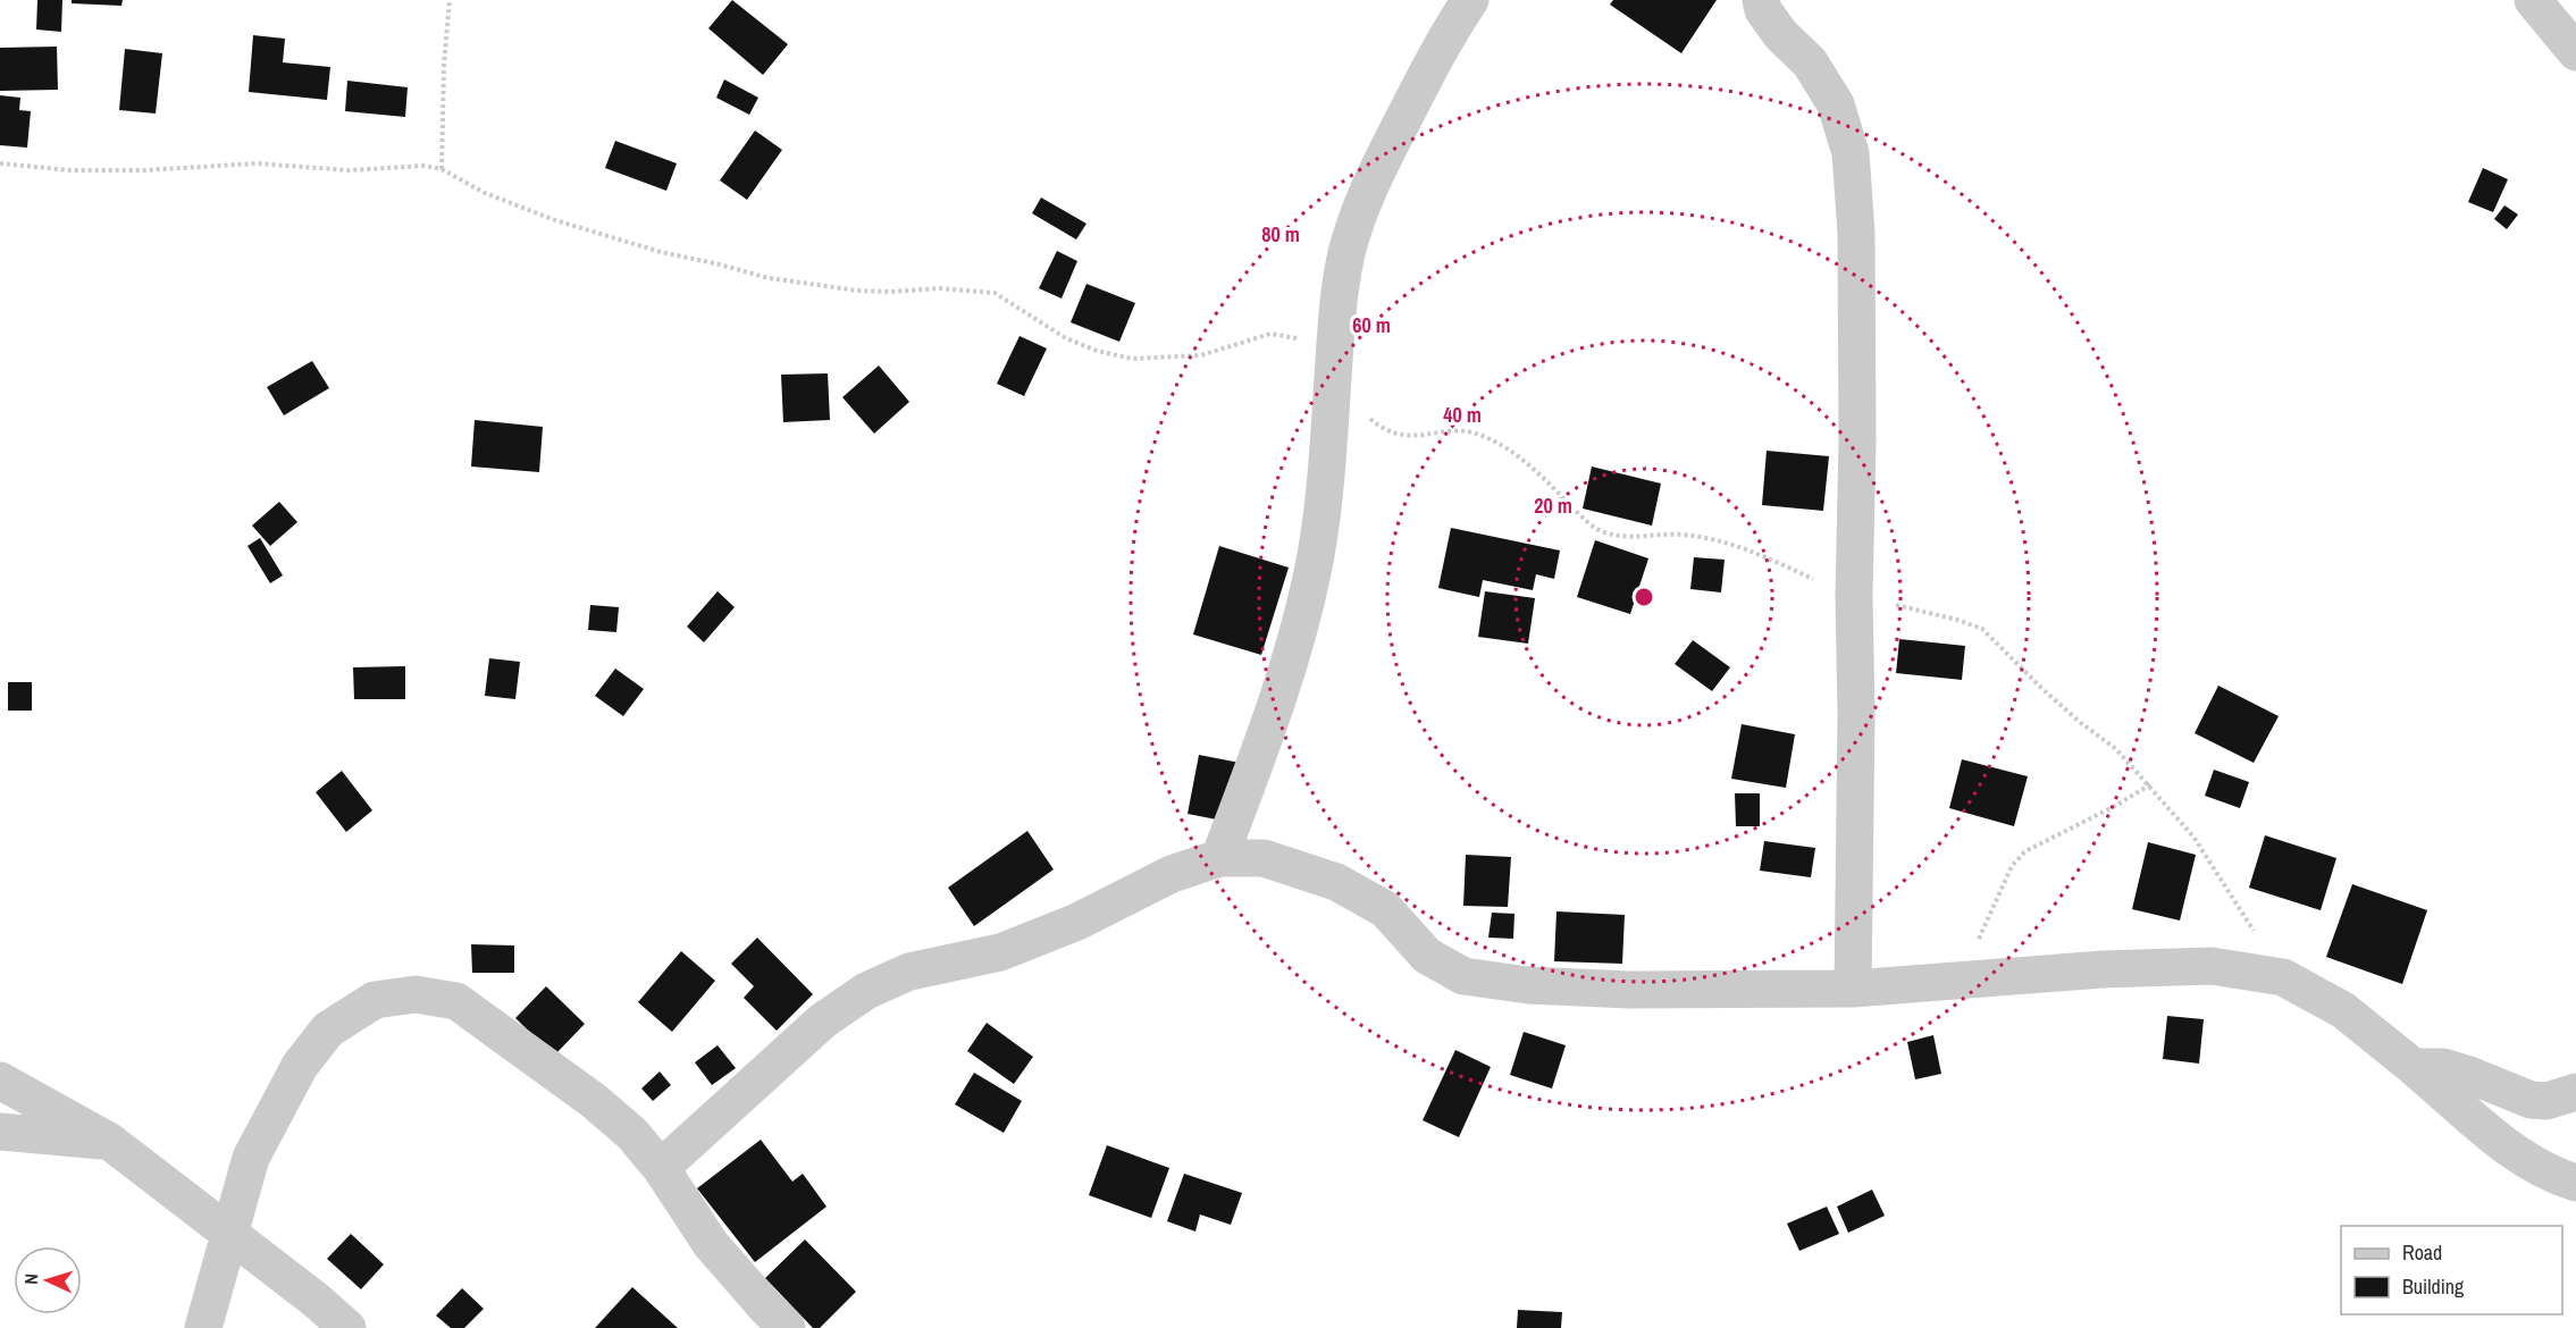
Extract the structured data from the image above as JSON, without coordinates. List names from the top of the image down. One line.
{"legend":["Road","Building"],"north":"left","rings":["80 m","60 m","40 m","20 m"]}
